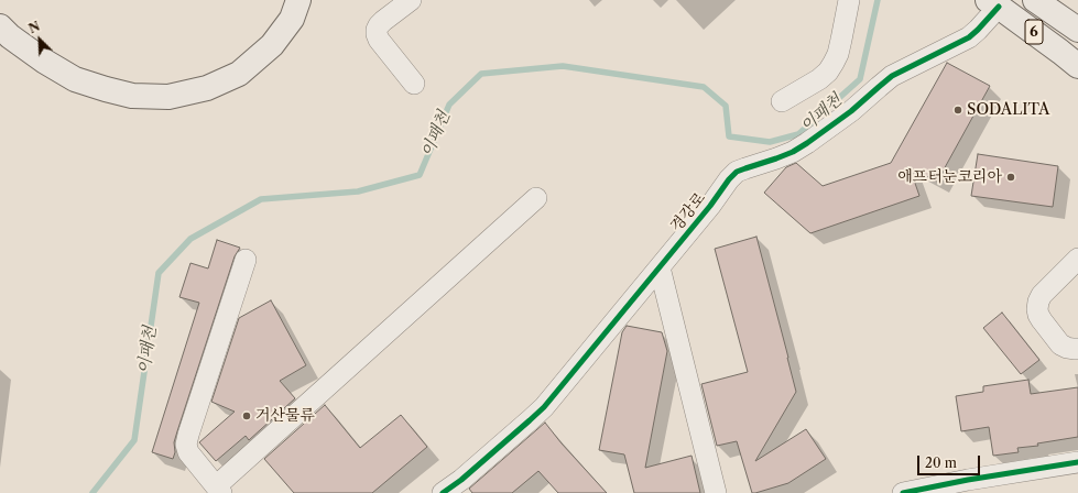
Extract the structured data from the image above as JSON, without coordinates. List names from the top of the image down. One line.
{"streets":{"main road":["6","경강로"]},"water":["이패천"],"places":["SODALITA","애프터눈코리아","거산물류"],"scale_bar":"20 m","north":"top left"}
